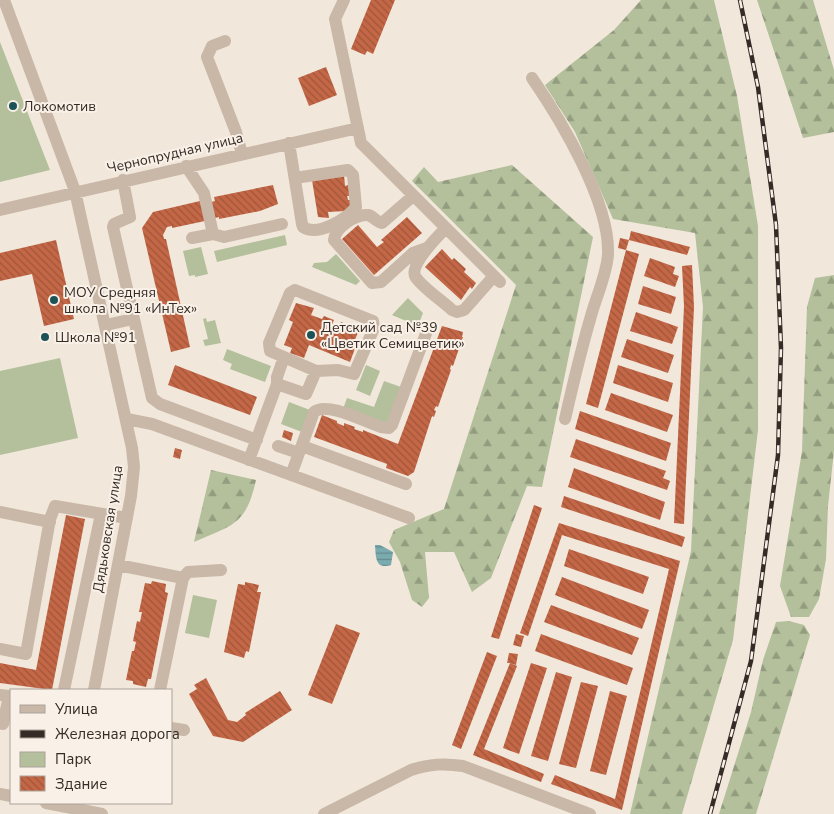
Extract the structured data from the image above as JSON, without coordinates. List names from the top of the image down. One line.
{"streets":{"street":["Чернопрудная улица","Дядьковская улица"]},"crossings":[["Чернопрудная улица","Дядьковская улица"]],"places":["Локомотив","МОУ Средняя школа №91 «ИнТех»","Детский сад №39 «Цветик Семицветик»","Школа №91"],"legend":["Улица","Железная дорога","Парк","Здание"]}
